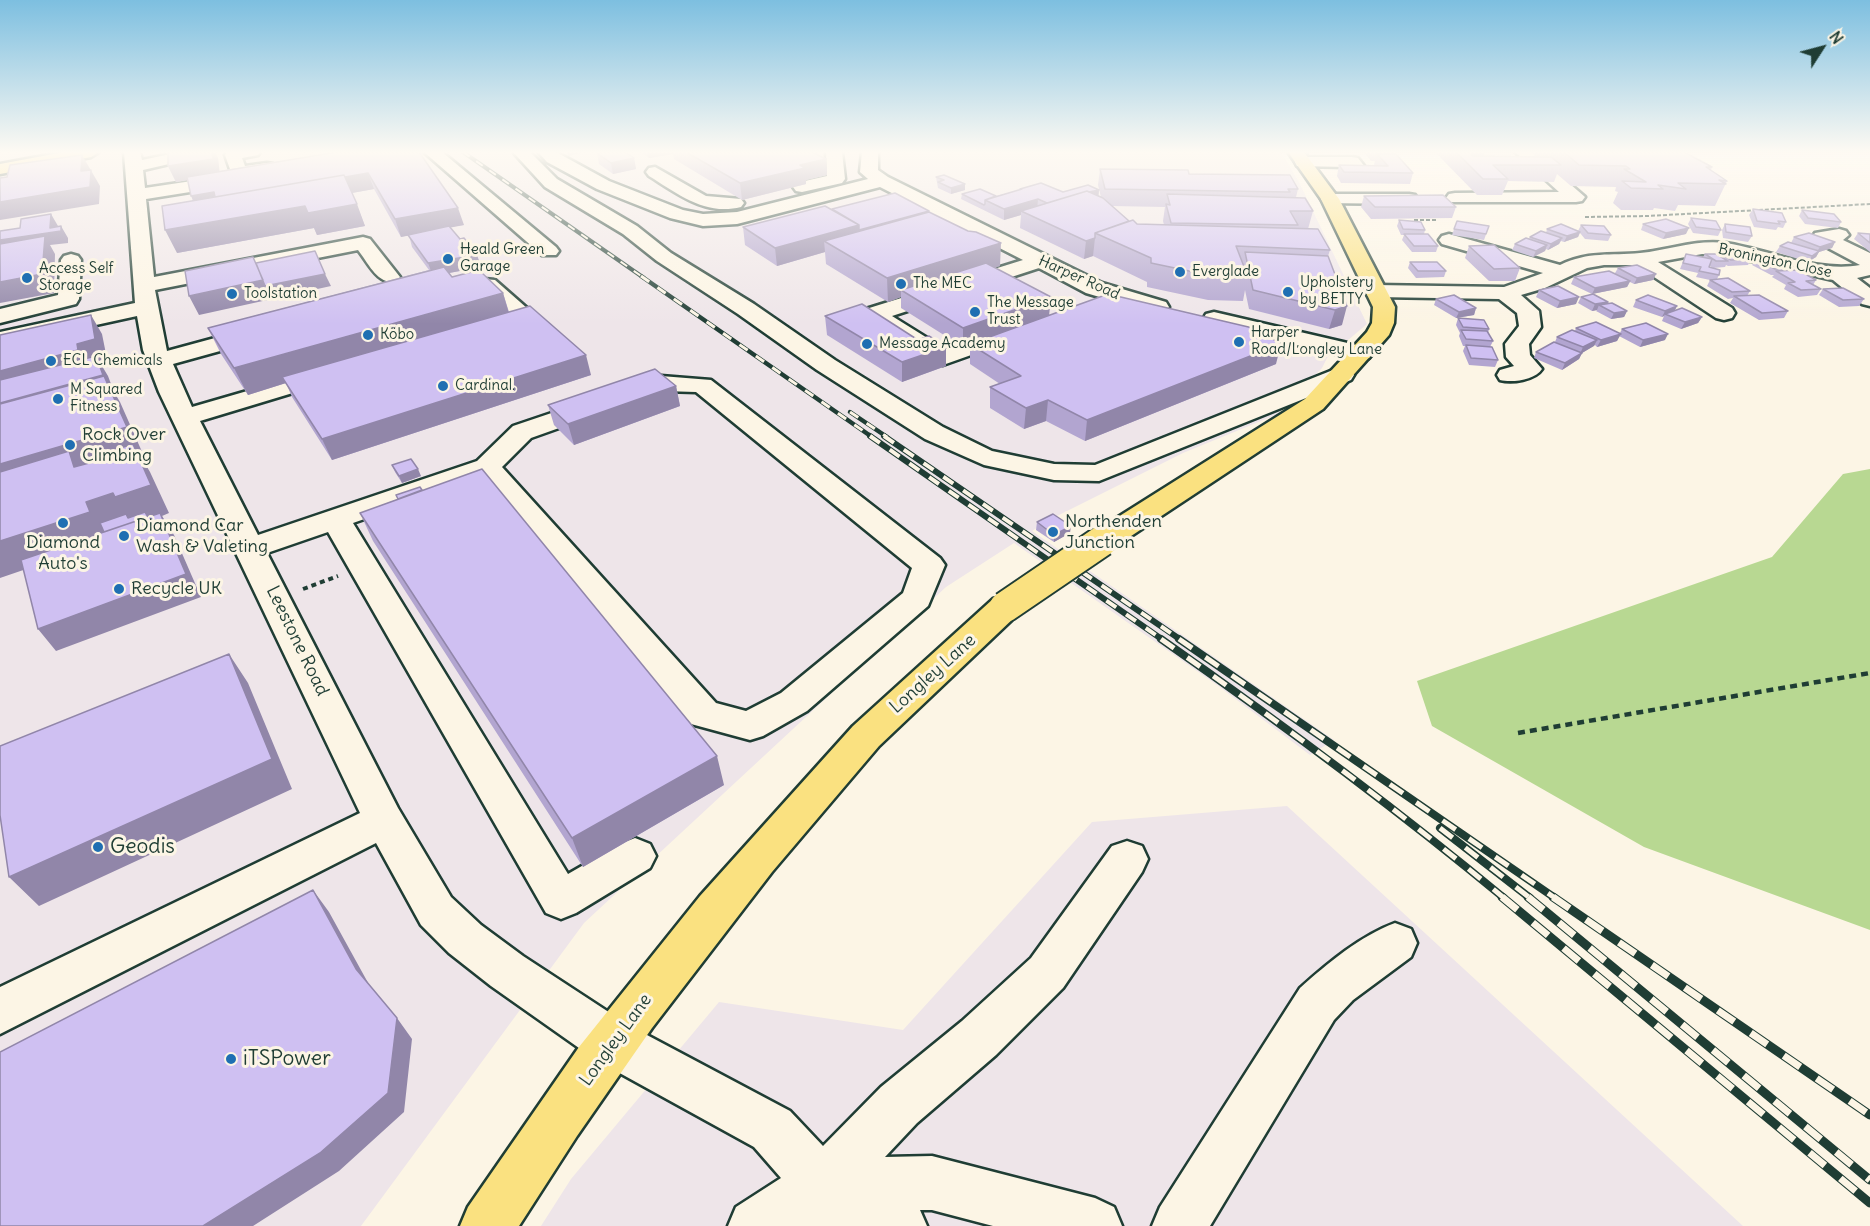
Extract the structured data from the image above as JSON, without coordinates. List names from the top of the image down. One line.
{"streets":{"main road":["Longley Lane"],"street":["Bronington Close","Harper Road","Leestone Road"]},"crossings":[["Bronington Close","Longley Lane"],["Harper Road","Longley Lane"],["Leestone Road","Longley Lane"]],"places":["Heald Green Garage","Everglade","Access Self Storage","The MEC","Upholstery by BETTY","Toolstation","The Message Trust","Köbo","Harper Road/Longley Lane","Message Academy","ECL Chemicals","Cardinal.","M Squared Fitness","Rock Over Climbing","Diamond Auto's","Northenden Junction","Diamond Car Wash & Valeting","Recycle UK","Geodis","iTSPower"],"north":"top right"}
